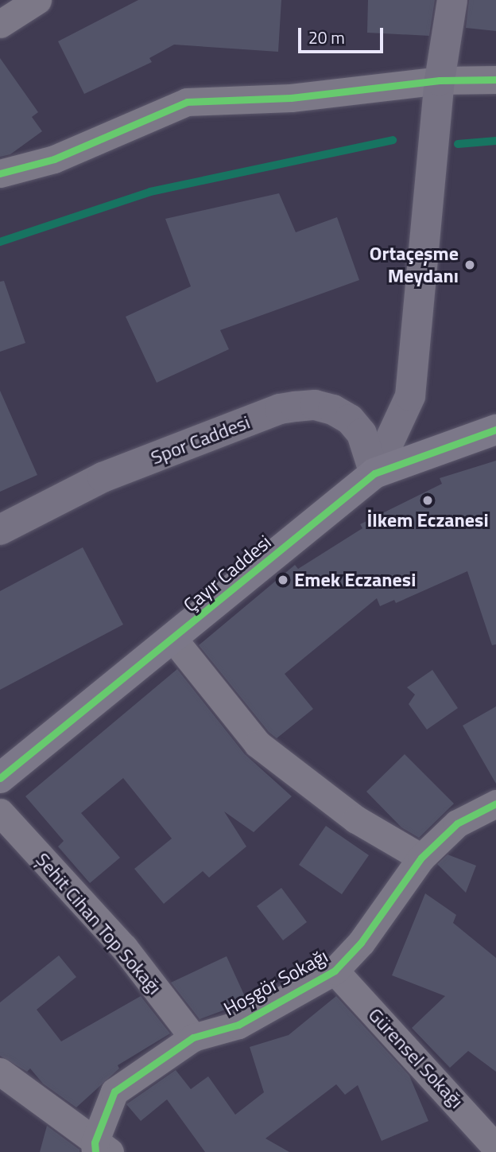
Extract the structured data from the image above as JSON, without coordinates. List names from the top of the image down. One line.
{"streets":{"main road":["Çayır Caddesi"],"street":["Spor Caddesi","Şehit Cihan Top Sokağı","Hoşgör Sokağı","Gürensel Sokağı"]},"crossings":[["Spor Caddesi","Çayır Caddesi"],["Şehit Cihan Top Sokağı","Hoşgör Sokağı"],["Hoşgör Sokağı","Gürensel Sokağı"]],"places":["Ortaçeşme Meydanı","İlkem Eczanesi","Emek Eczanesi"],"scale_bar":"20 m"}
